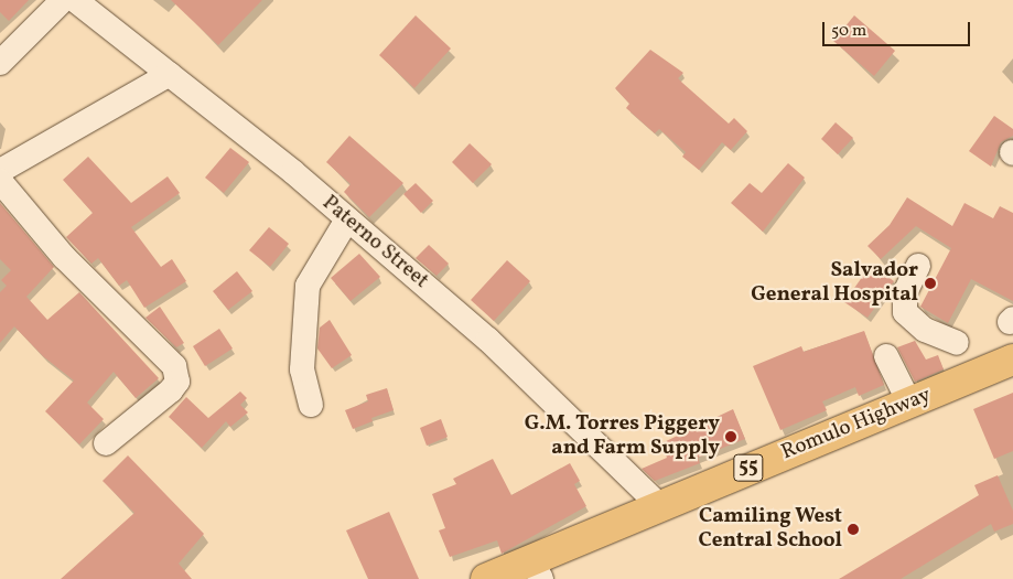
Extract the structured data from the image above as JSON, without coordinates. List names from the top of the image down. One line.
{"streets":{"highway":["Romulo Highway","55"],"street":["Paterno Street"]},"crossings":[["Paterno Street","Romulo Highway"]],"places":["Salvador General Hospital","G.M. Torres Piggery and Farm Supply","Camiling West Central School"],"scale_bar":"50 m"}
